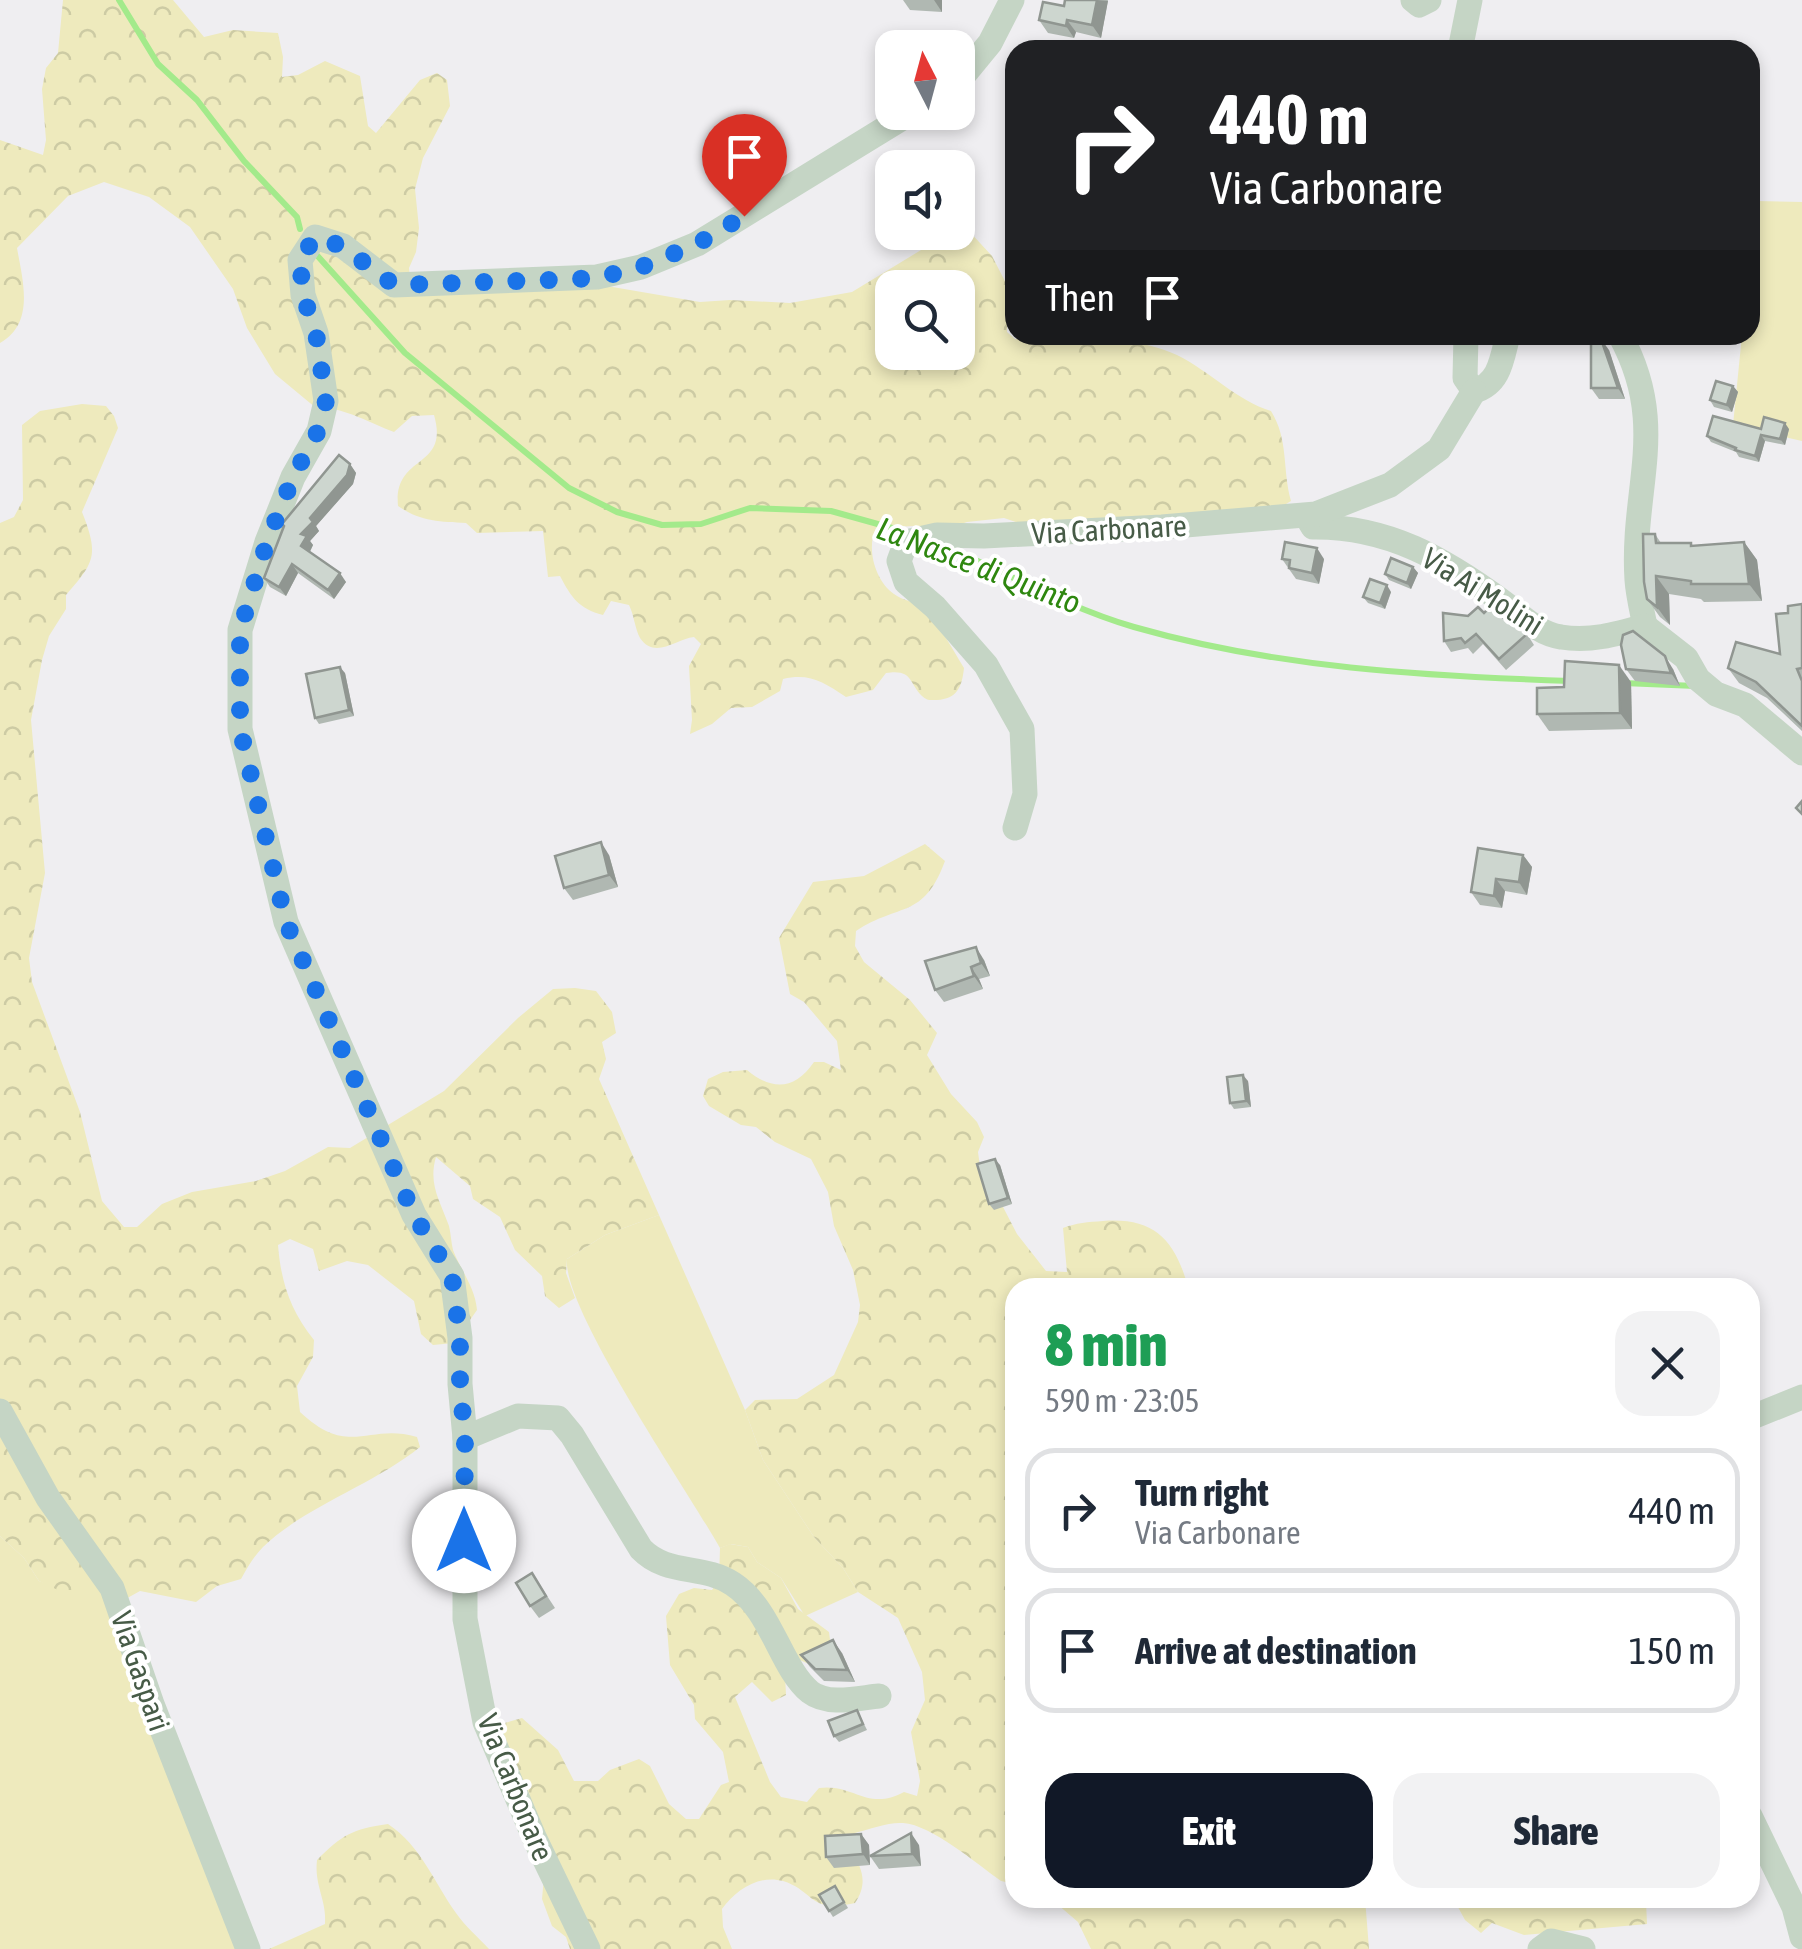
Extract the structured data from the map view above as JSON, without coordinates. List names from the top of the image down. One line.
{"streets":{"street":["Via Carbonare","Via Ai Molini","Via Gaspari"]},"crossings":[["Via Carbonare","Via Ai Molini"]],"water":["La Nasce di Quinto"],"north":"top","page":{"turn":["440 m","Via Carbonare"],"then":"Then","heading":["8 min","590 m · 23:05"],"list":[{"name":"Turn right","note":"Via Carbonare","value":"440 m"},{"name":"Arrive at destination","value":"150 m"}],"buttons":["Exit","Share"]}}
